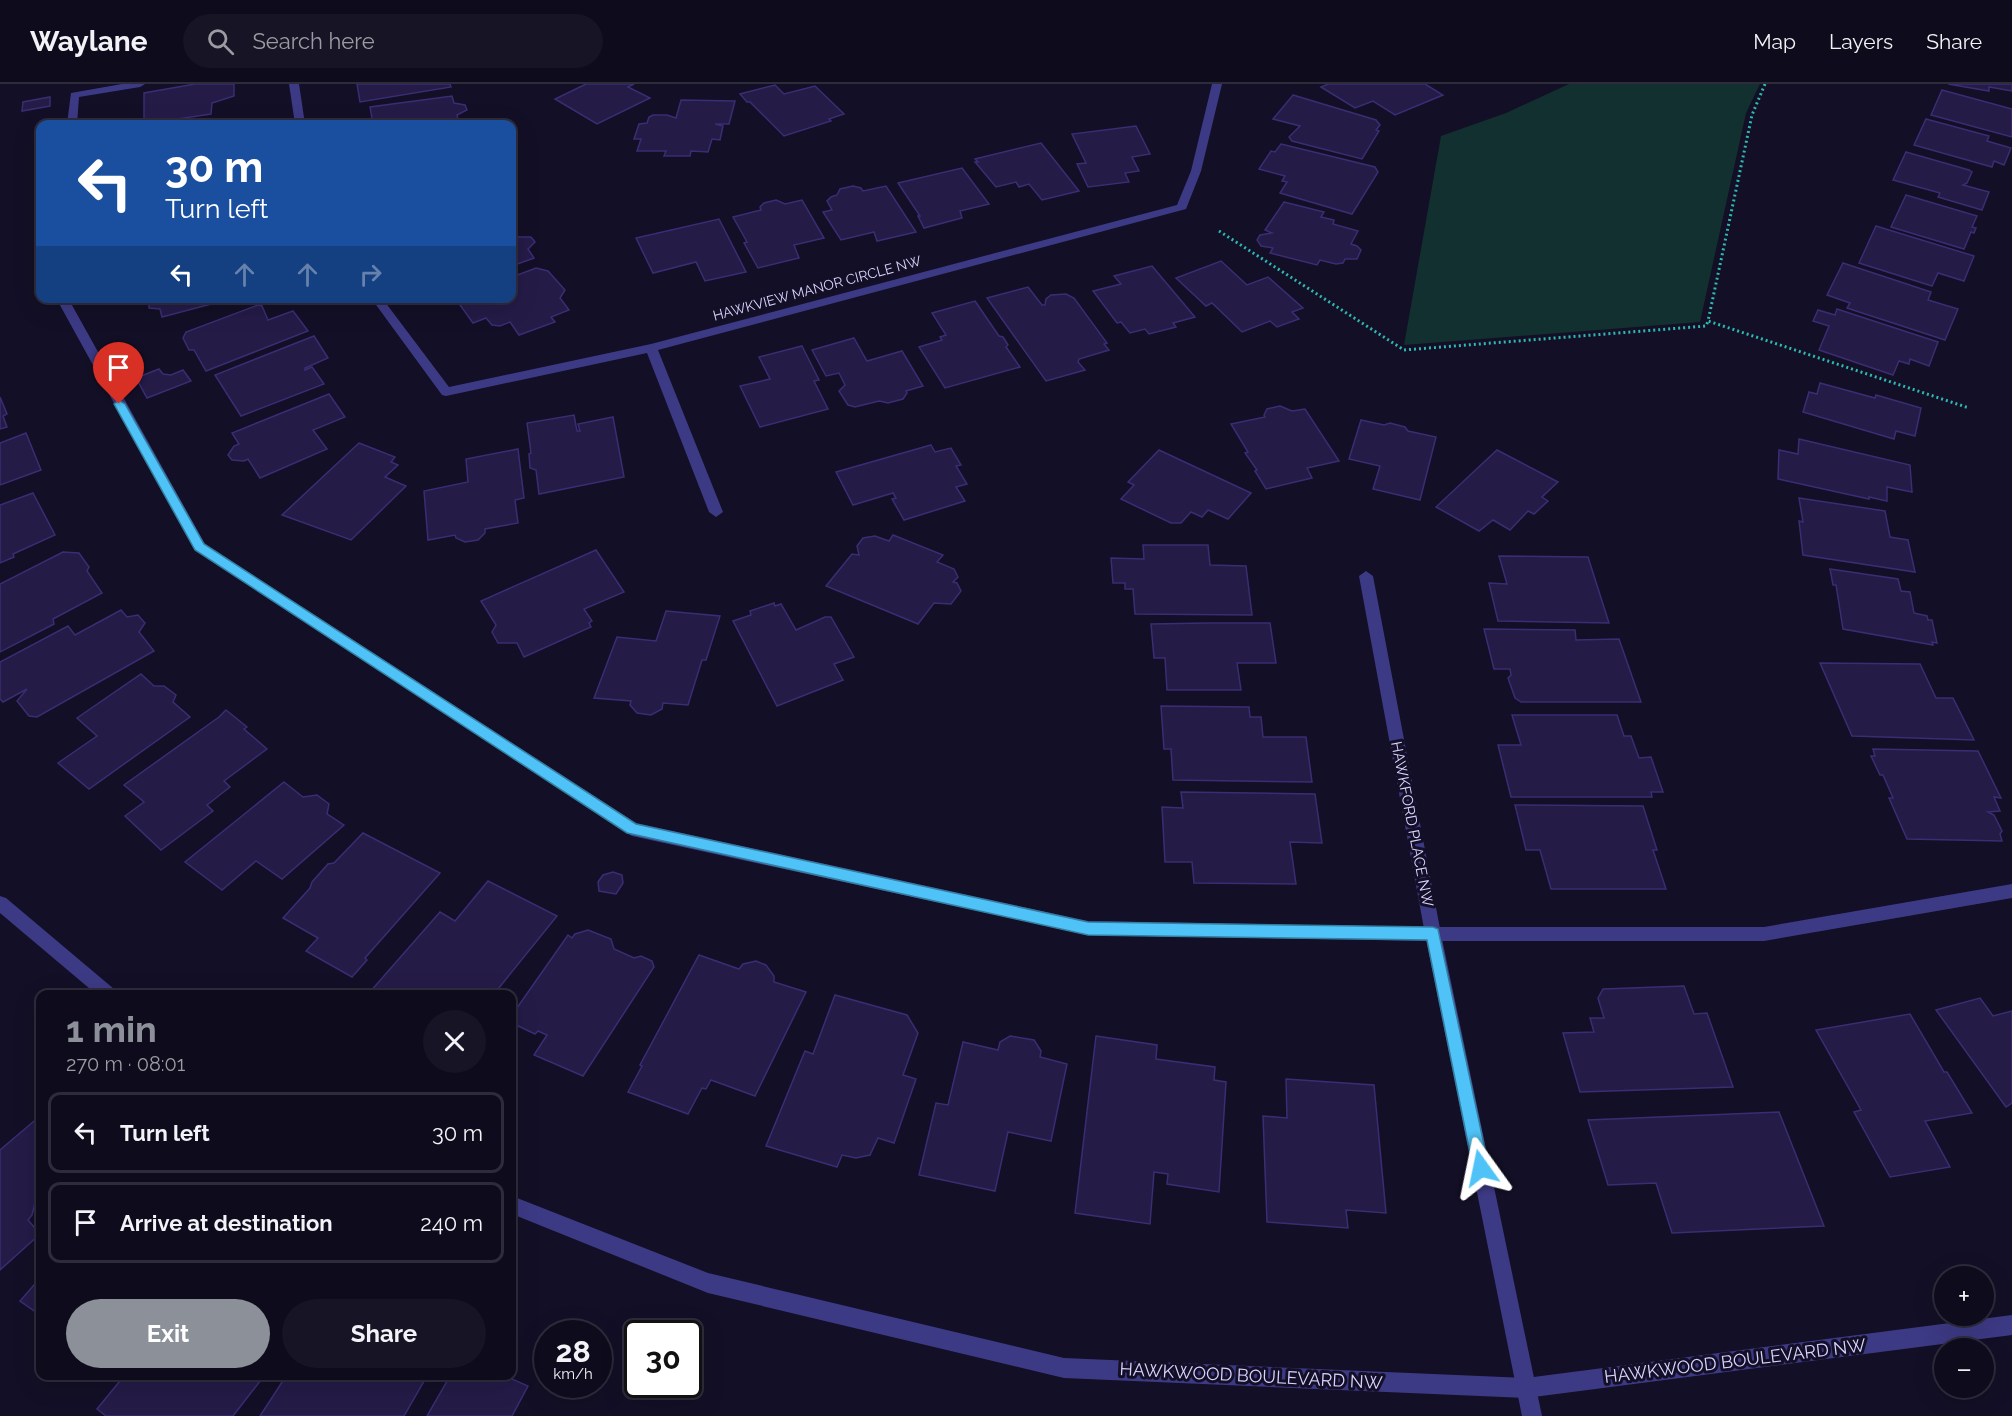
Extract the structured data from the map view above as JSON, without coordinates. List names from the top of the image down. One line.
{"streets":{"street":["HAWKVIEW MANOR CIRCLE NW","HAWKFORD PLACE NW","HAWKWOOD BOULEVARD NW"]},"crossings":[["HAWKFORD PLACE NW","HAWKWOOD BOULEVARD NW"]],"page":{"header":"Waylane","search":"Search here","nav":["Map","Layers","Share"],"turn":["30 m","Turn left"],"heading":["1 min","270 m · 08:01"],"list":[{"name":"Turn left","value":"30 m"},{"name":"Arrive at destination","value":"240 m"}],"map_buttons":["+","−"],"buttons":["Exit","Share"],"speed":"28 km/h","limit":"30"}}
